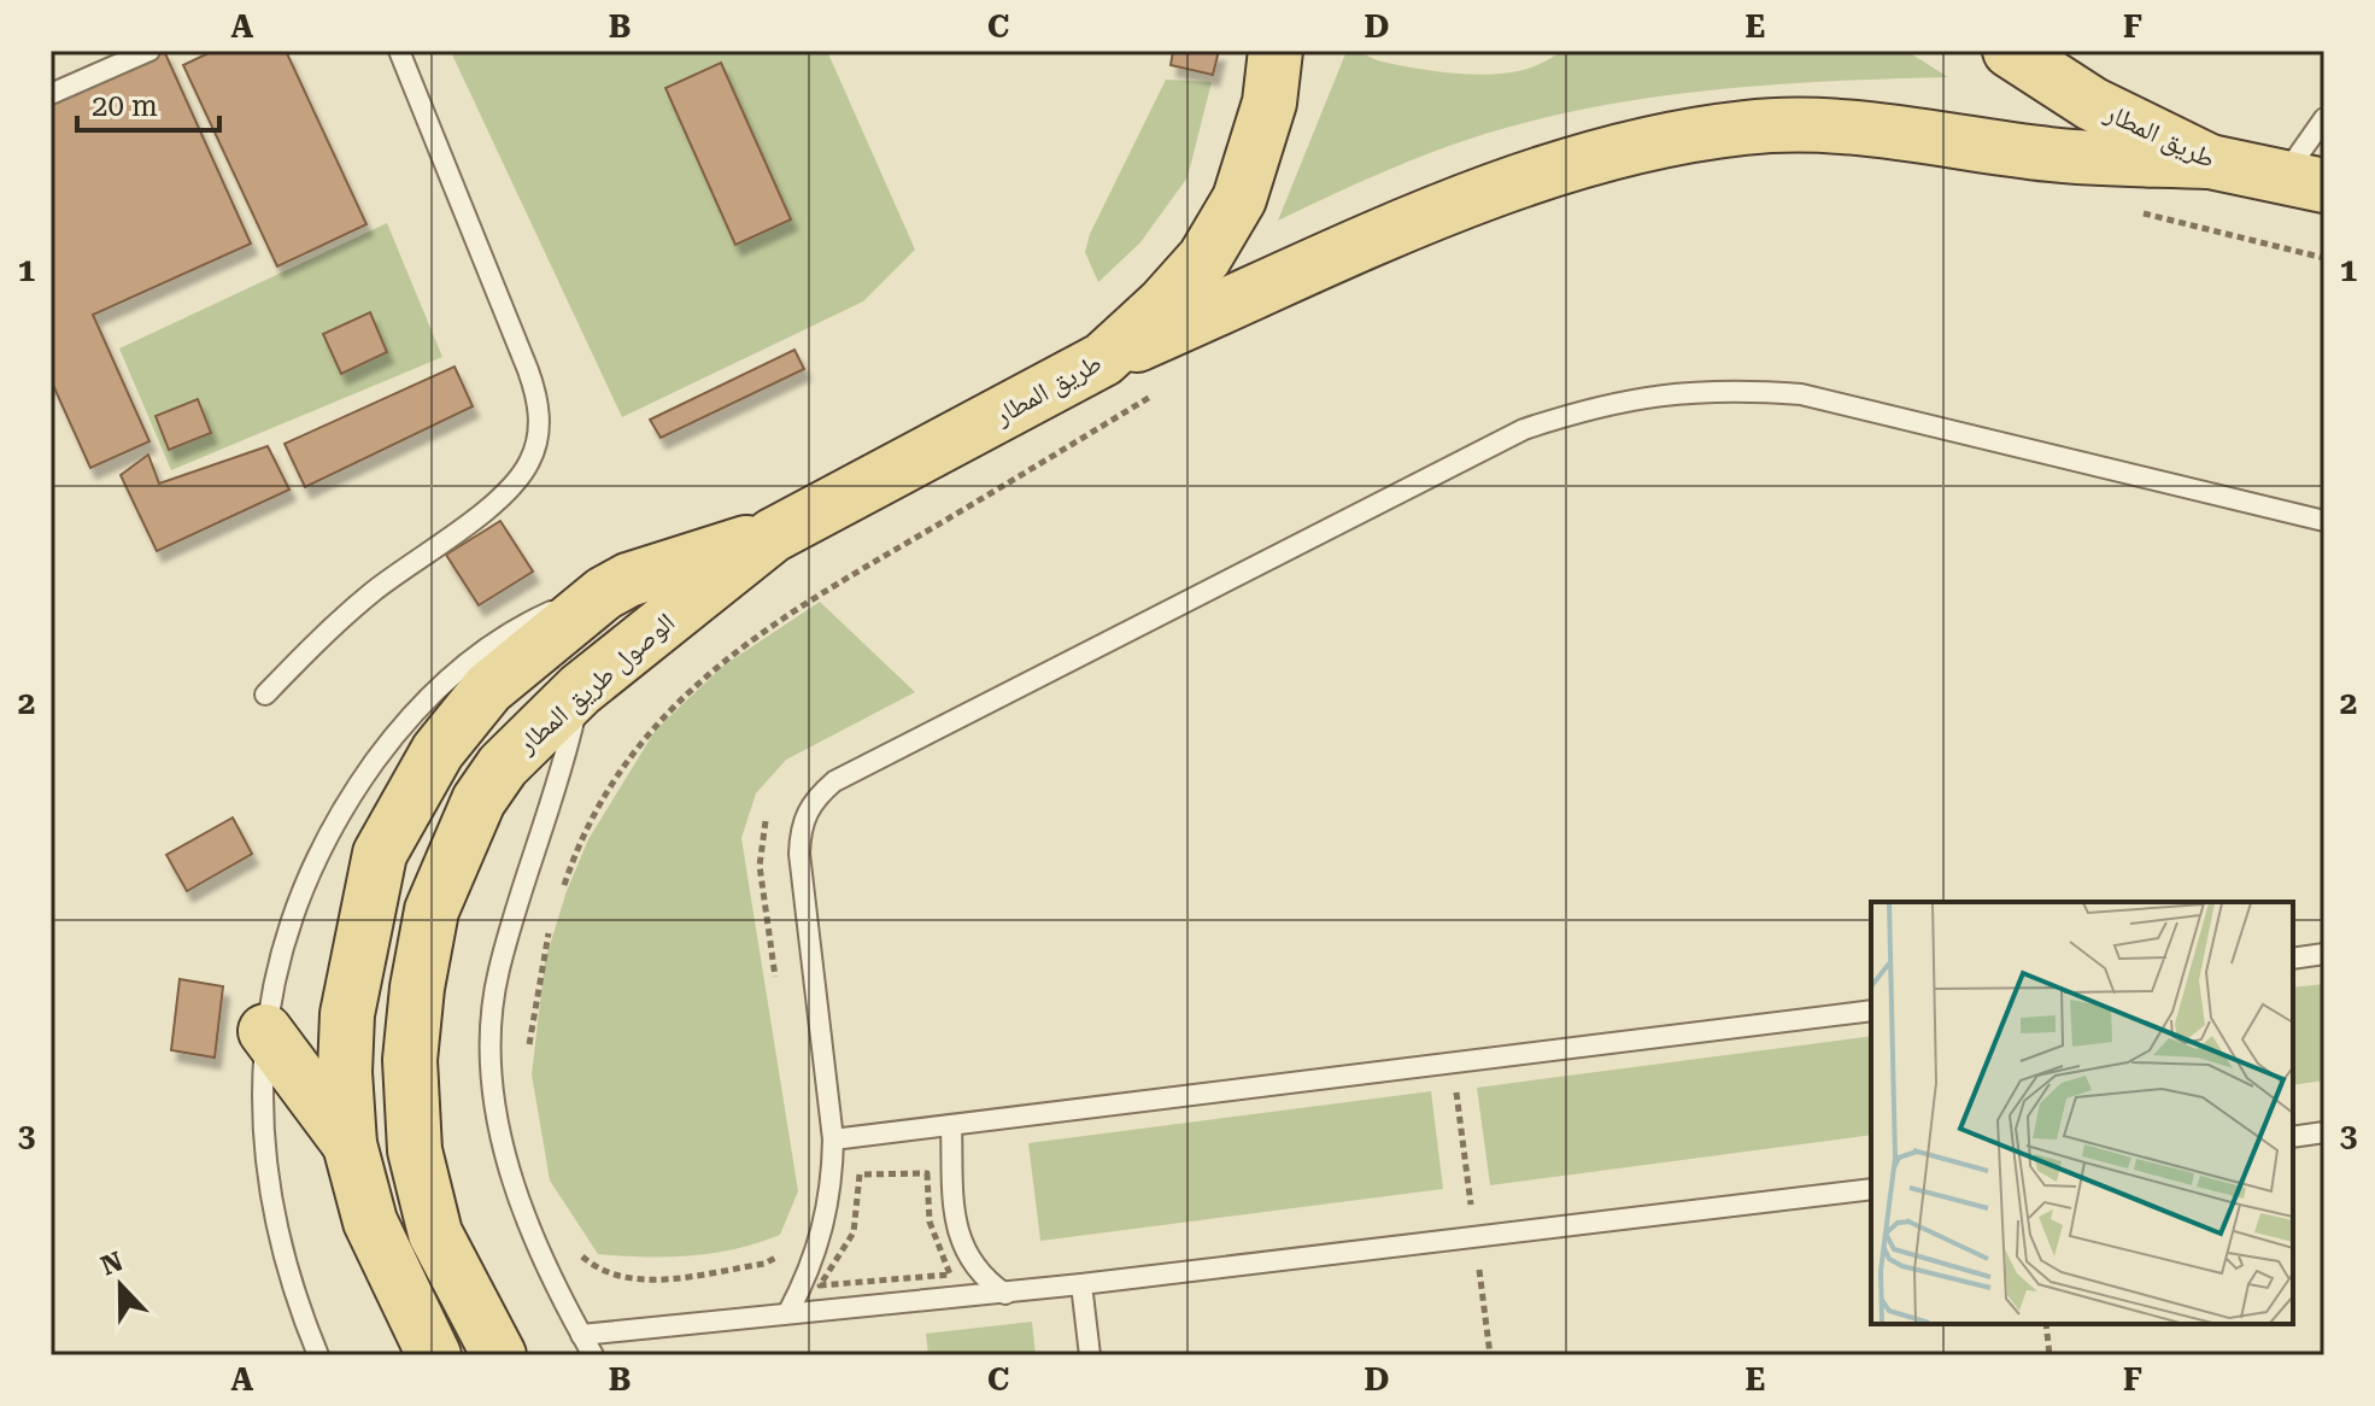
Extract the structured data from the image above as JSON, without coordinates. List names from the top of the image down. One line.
{"streets":{"main road":["طريق المطار","الوصول طريق المطار"]},"crossings":[["طريق المطار","الوصول طريق المطار"]],"scale_bar":"20 m","north":"top","grid":{"columns":["A","B","C","D","E","F"],"rows":["1","2","3"]}}
